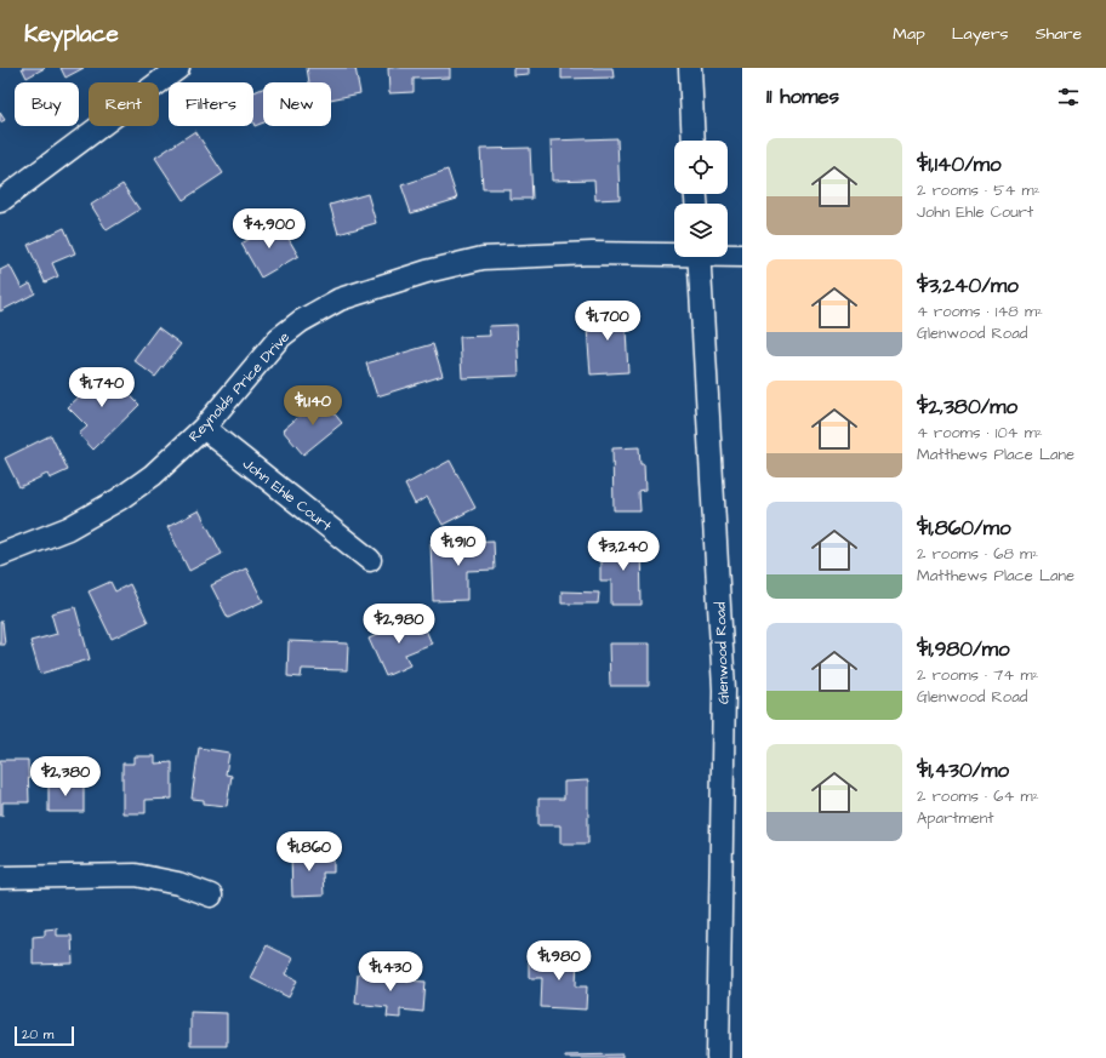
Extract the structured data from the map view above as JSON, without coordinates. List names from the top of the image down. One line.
{"streets":{"street":["Reynolds Price Drive","John Ehle Court","Glenwood Road"]},"crossings":[["Reynolds Price Drive","John Ehle Court"]],"scale_bar":"20 m","page":{"header":"Keyplace","nav":["Map","Layers","Share"],"heading":"11 homes","chip":["Buy","Rent","Filters","New"],"list":[{"name":"$1,140/mo","note":"2 rooms · 54 m² · John Ehle Court"},{"name":"$3,240/mo","note":"4 rooms · 148 m² · Glenwood Road"},{"name":"$2,380/mo","note":"4 rooms · 104 m² · Matthews Place Lane"},{"name":"$1,860/mo","note":"2 rooms · 68 m² · Matthews Place Lane"},{"name":"$1,980/mo","note":"2 rooms · 74 m² · Glenwood Road"},{"name":"$1,430/mo","note":"2 rooms · 64 m² · Apartment"}],"price":["$4,900","$1,700","$1,740","$1,140","$1,910","$3,240","$2,980","$2,380","$1,860","$1,980","$1,430"],"scale":"20 m"}}
